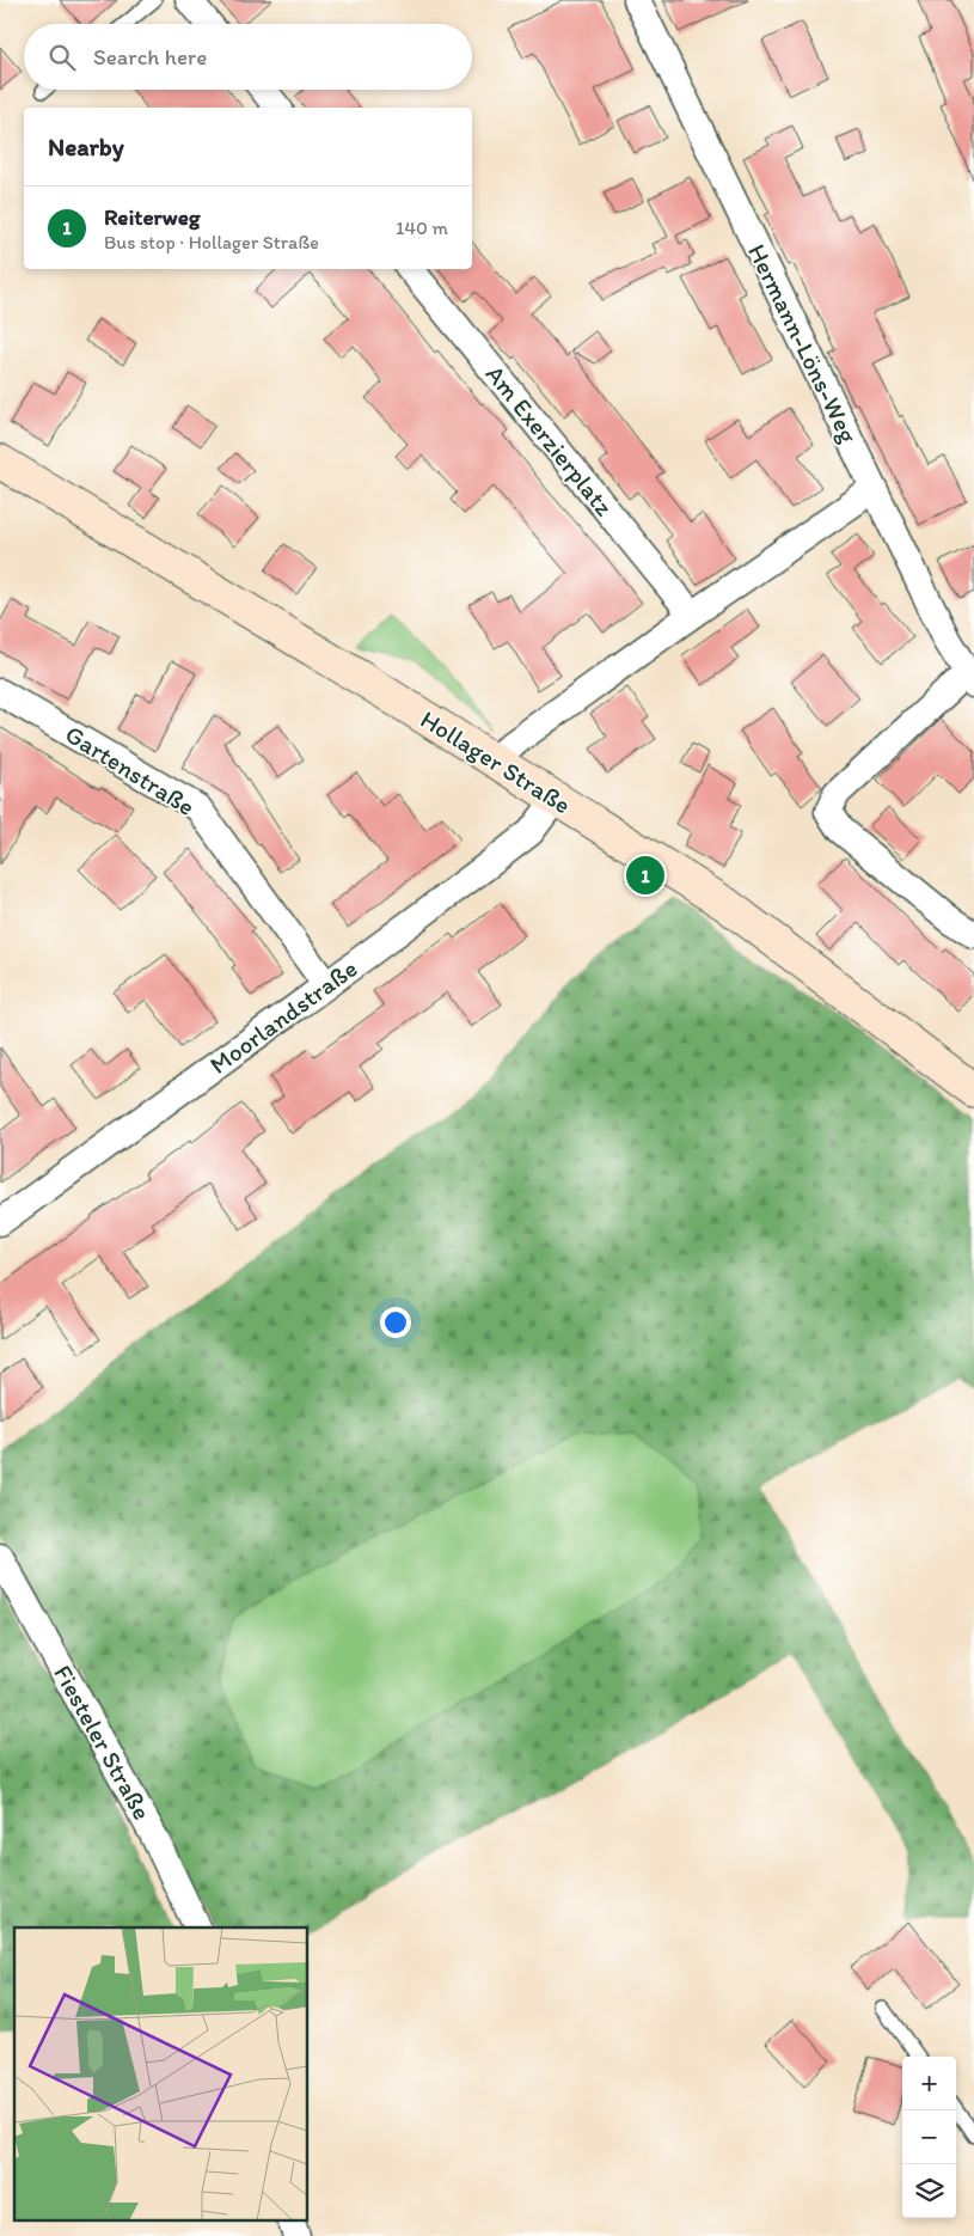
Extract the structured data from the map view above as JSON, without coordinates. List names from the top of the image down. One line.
{"streets":{"main road":["Hollager Straße"],"street":["Hermann-Löns-Weg","Am Exerzierplatz","Gartenstraße","Moorlandstraße","Fiesteler Straße"]},"crossings":[["Hollager Straße","Moorlandstraße"],["Gartenstraße","Moorlandstraße"]],"page":{"search":"Search here","heading":"Nearby","list":[{"mark":"1","name":"Reiterweg","note":"Bus stop · Hollager Straße","value":"140 m"}],"pins":"1","map_buttons":["+","−"]}}
